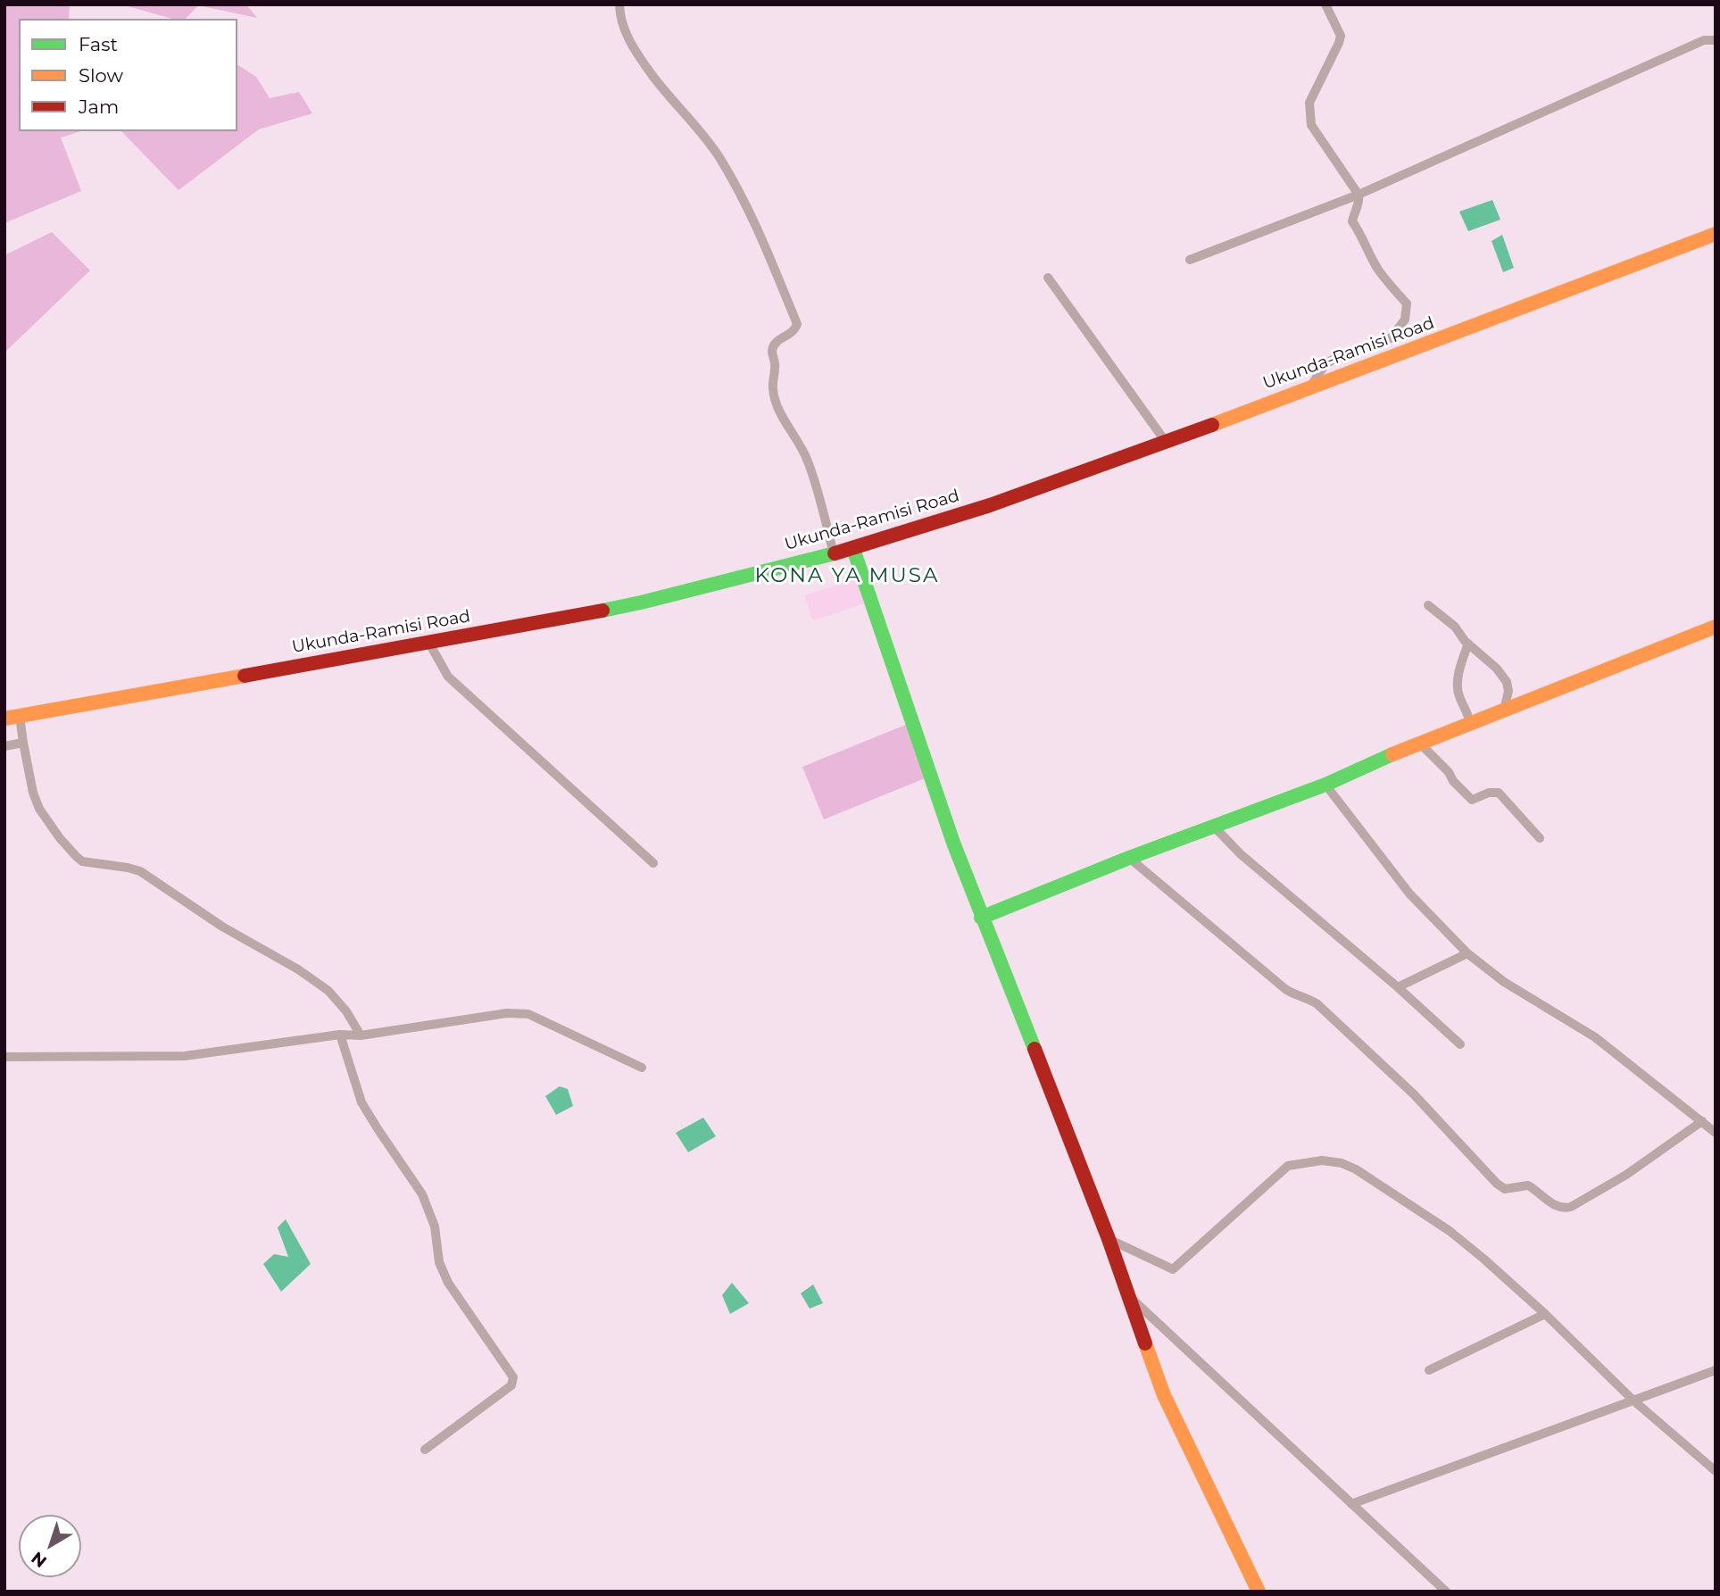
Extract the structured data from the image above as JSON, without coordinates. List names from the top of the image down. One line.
{"streets":{"main road":["Ukunda-Ramisi Road"]},"districts":["KONA YA MUSA"],"legend":["Fast","Slow","Jam"],"north":"bottom left"}
